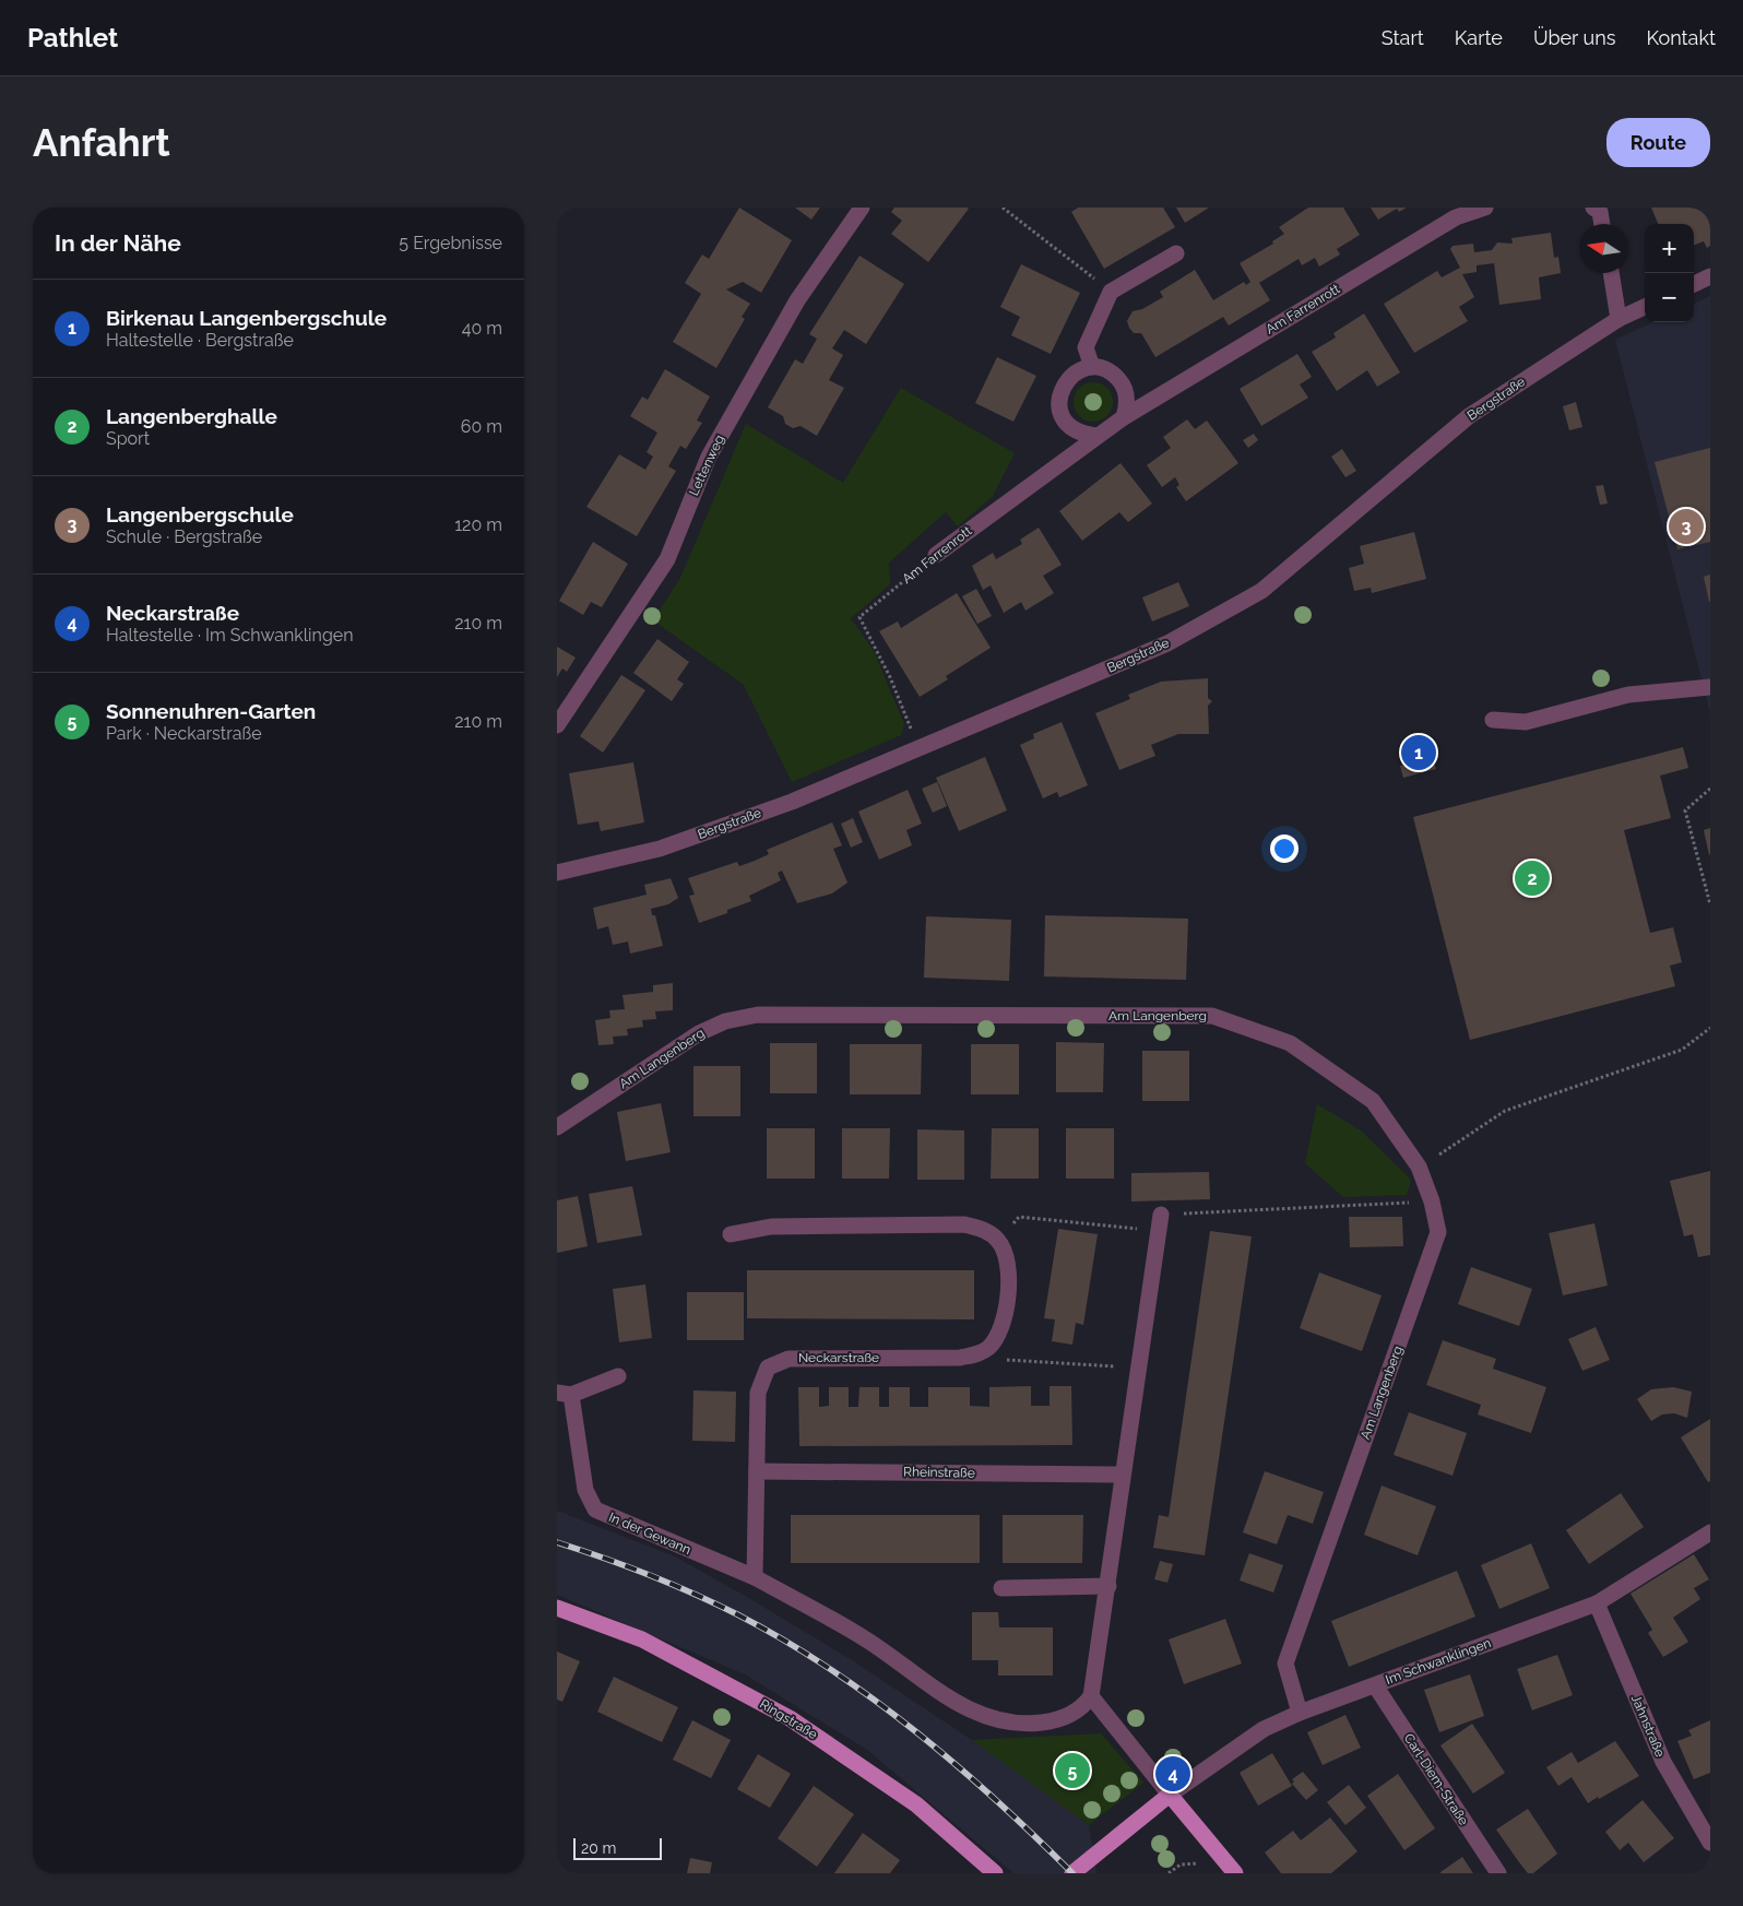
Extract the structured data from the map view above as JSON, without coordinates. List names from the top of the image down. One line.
{"streets":{"main road":["Ringstraße"],"street":["Am Farrenrott","Bergstraße","Lettenweg","Am Langenberg","Neckarstraße","Rheinstraße","In der Gewann","Im Schwanklingen","Jahnstraße","Carl-Diem-Straße"]},"crossings":[["Am Farrenrott","Bergstraße"],["Am Langenberg","Im Schwanklingen"],["Neckarstraße","Rheinstraße"],["Neckarstraße","In der Gewann"],["Im Schwanklingen","Jahnstraße"],["Im Schwanklingen","Carl-Diem-Straße"]],"scale_bar":"20 m","north":"left","page":{"header":"Pathlet","nav":["Start","Karte","Über uns","Kontakt"],"buttons":"Route","title":"Anfahrt","heading":["In der Nähe","5 Ergebnisse"],"map_buttons":["+","−"],"list":[{"mark":"1","name":"Birkenau Langenbergschule","note":"Haltestelle · Bergstraße","value":"40 m"},{"mark":"2","name":"Langenberghalle","note":"Sport","value":"60 m"},{"mark":"3","name":"Langenbergschule","note":"Schule · Bergstraße","value":"120 m"},{"mark":"4","name":"Neckarstraße","note":"Haltestelle · Im Schwanklingen","value":"210 m"},{"mark":"5","name":"Sonnenuhren-Garten","note":"Park · Neckarstraße","value":"210 m"}],"pins":["3","1","2","5","4"],"scale":"20 m"}}
